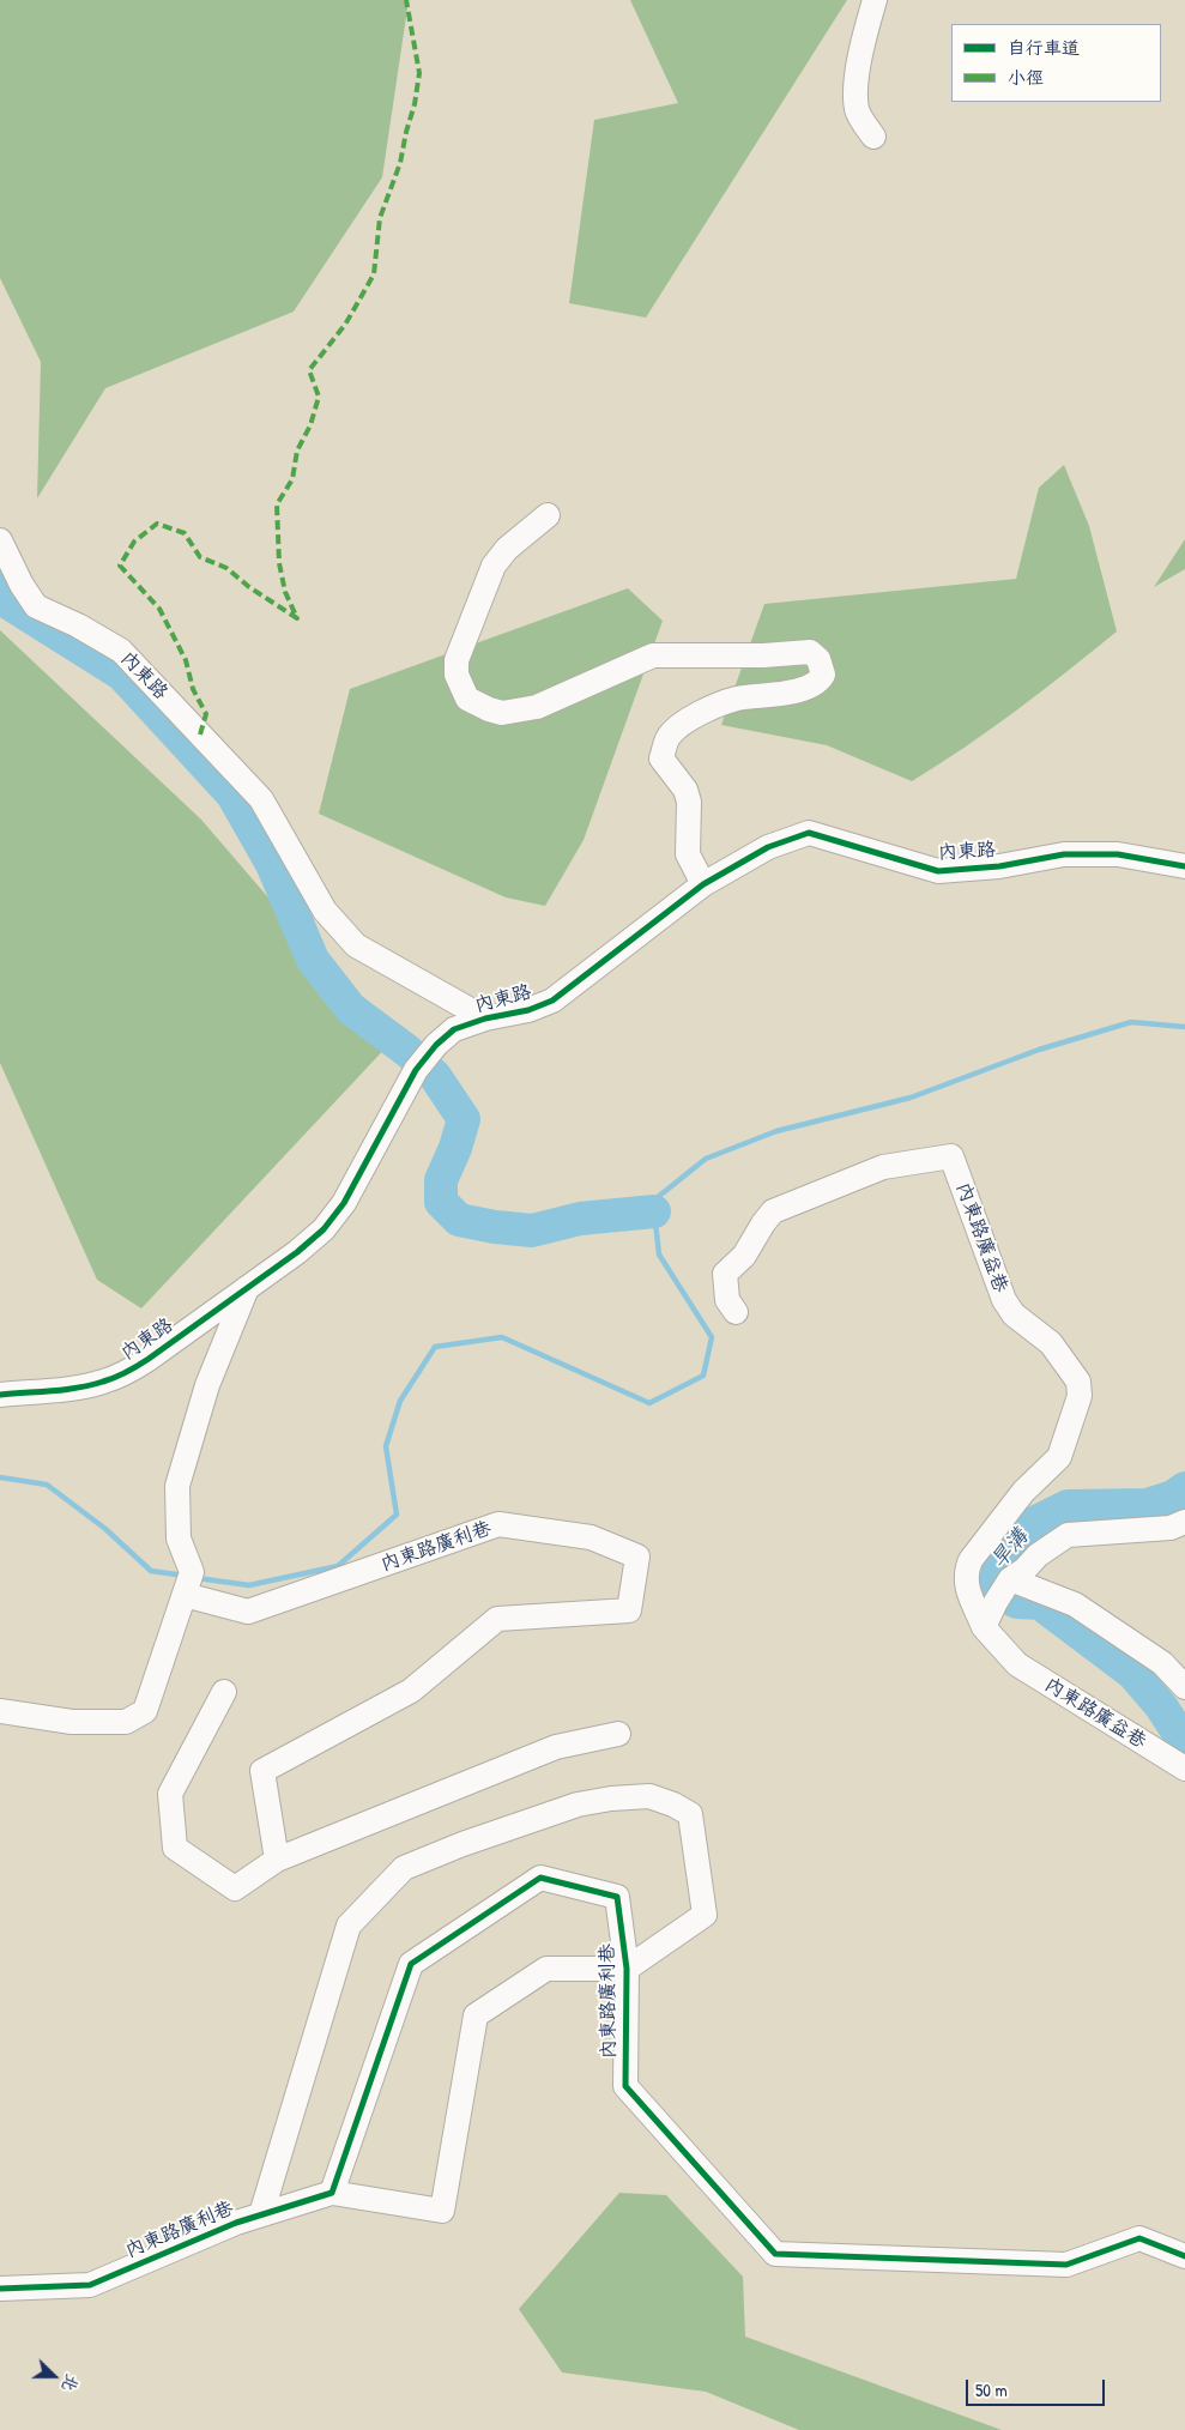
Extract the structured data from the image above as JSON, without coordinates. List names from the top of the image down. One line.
{"streets":{"street":["內東路","內東路廣益巷","內東路廣利巷"]},"water":["旱溝"],"legend":["自行車道","小徑"],"scale_bar":"50 m","north":"right"}
